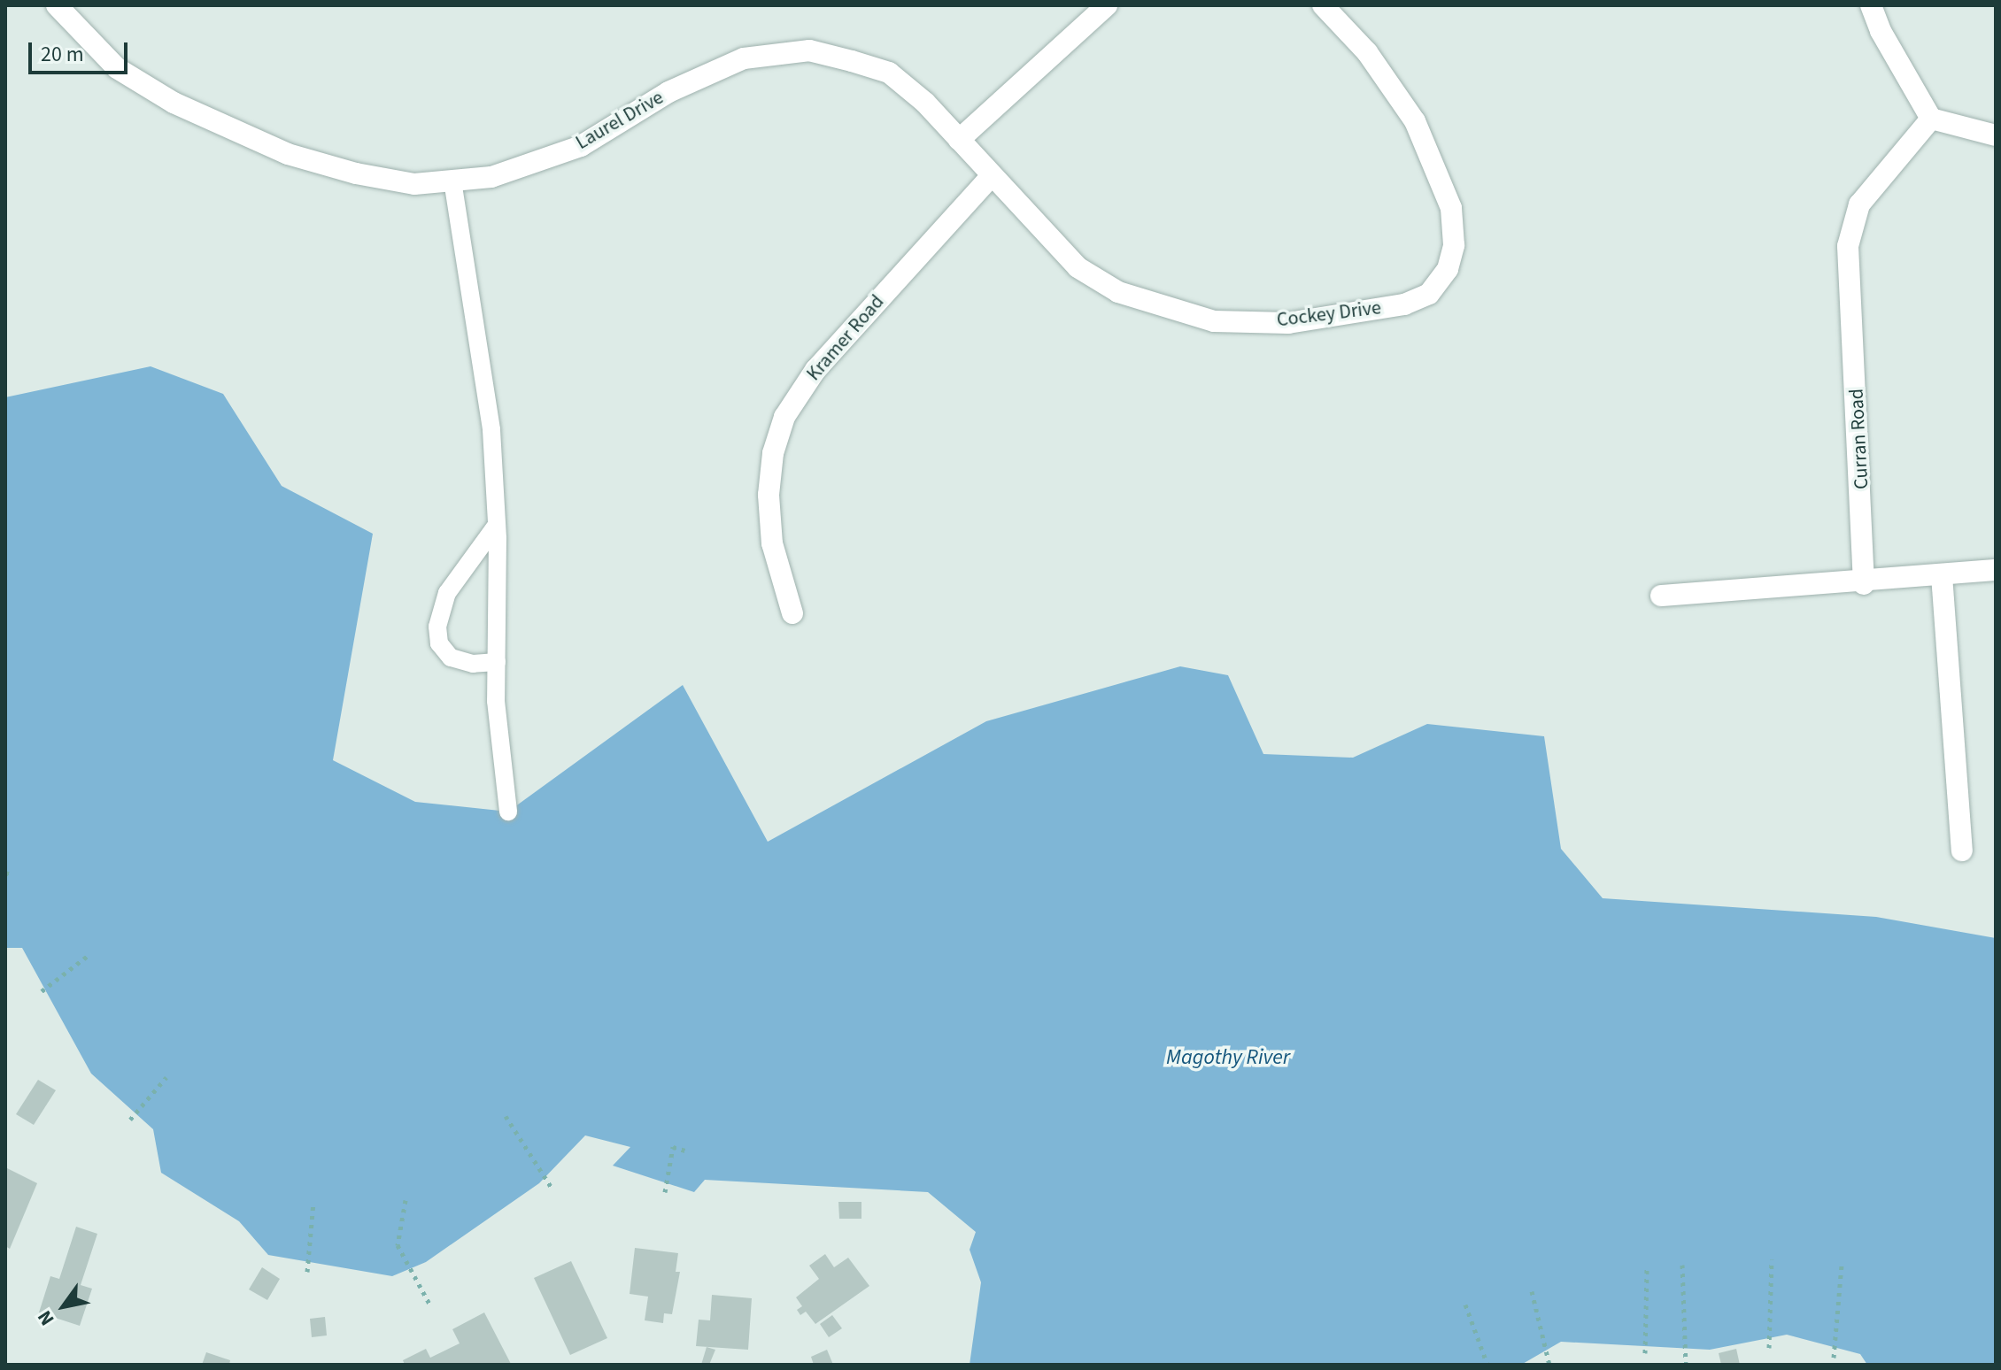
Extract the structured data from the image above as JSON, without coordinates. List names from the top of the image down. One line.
{"streets":{"street":["Laurel Drive","Cockey Drive","Kramer Road","Curran Road"]},"crossings":[["Laurel Drive","Cockey Drive"],["Cockey Drive","Kramer Road"]],"water":["Magothy River"],"scale_bar":"20 m","north":"bottom left"}
